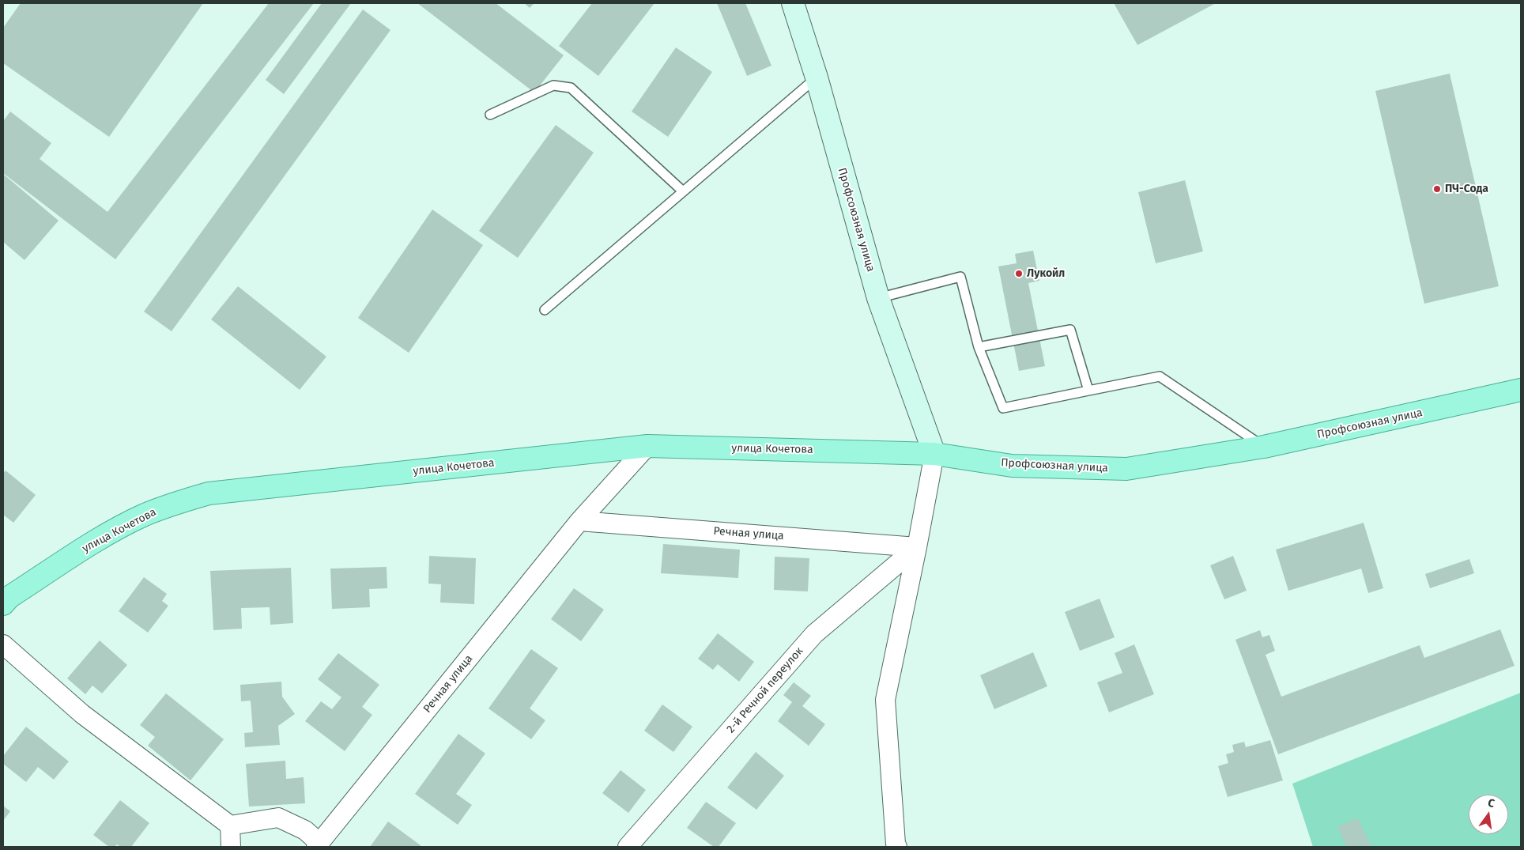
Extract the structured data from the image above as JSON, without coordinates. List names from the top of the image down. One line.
{"streets":{"main road":["Профсоюзная улица","улица Кочетова"],"street":["Речная улица","2-й Речной переулок"]},"crossings":[["Профсоюзная улица","улица Кочетова"],["улица Кочетова","Речная улица"],["Речная улица","2-й Речной переулок"]],"places":["ПЧ-Сода","Лукойл"],"north":"top"}
